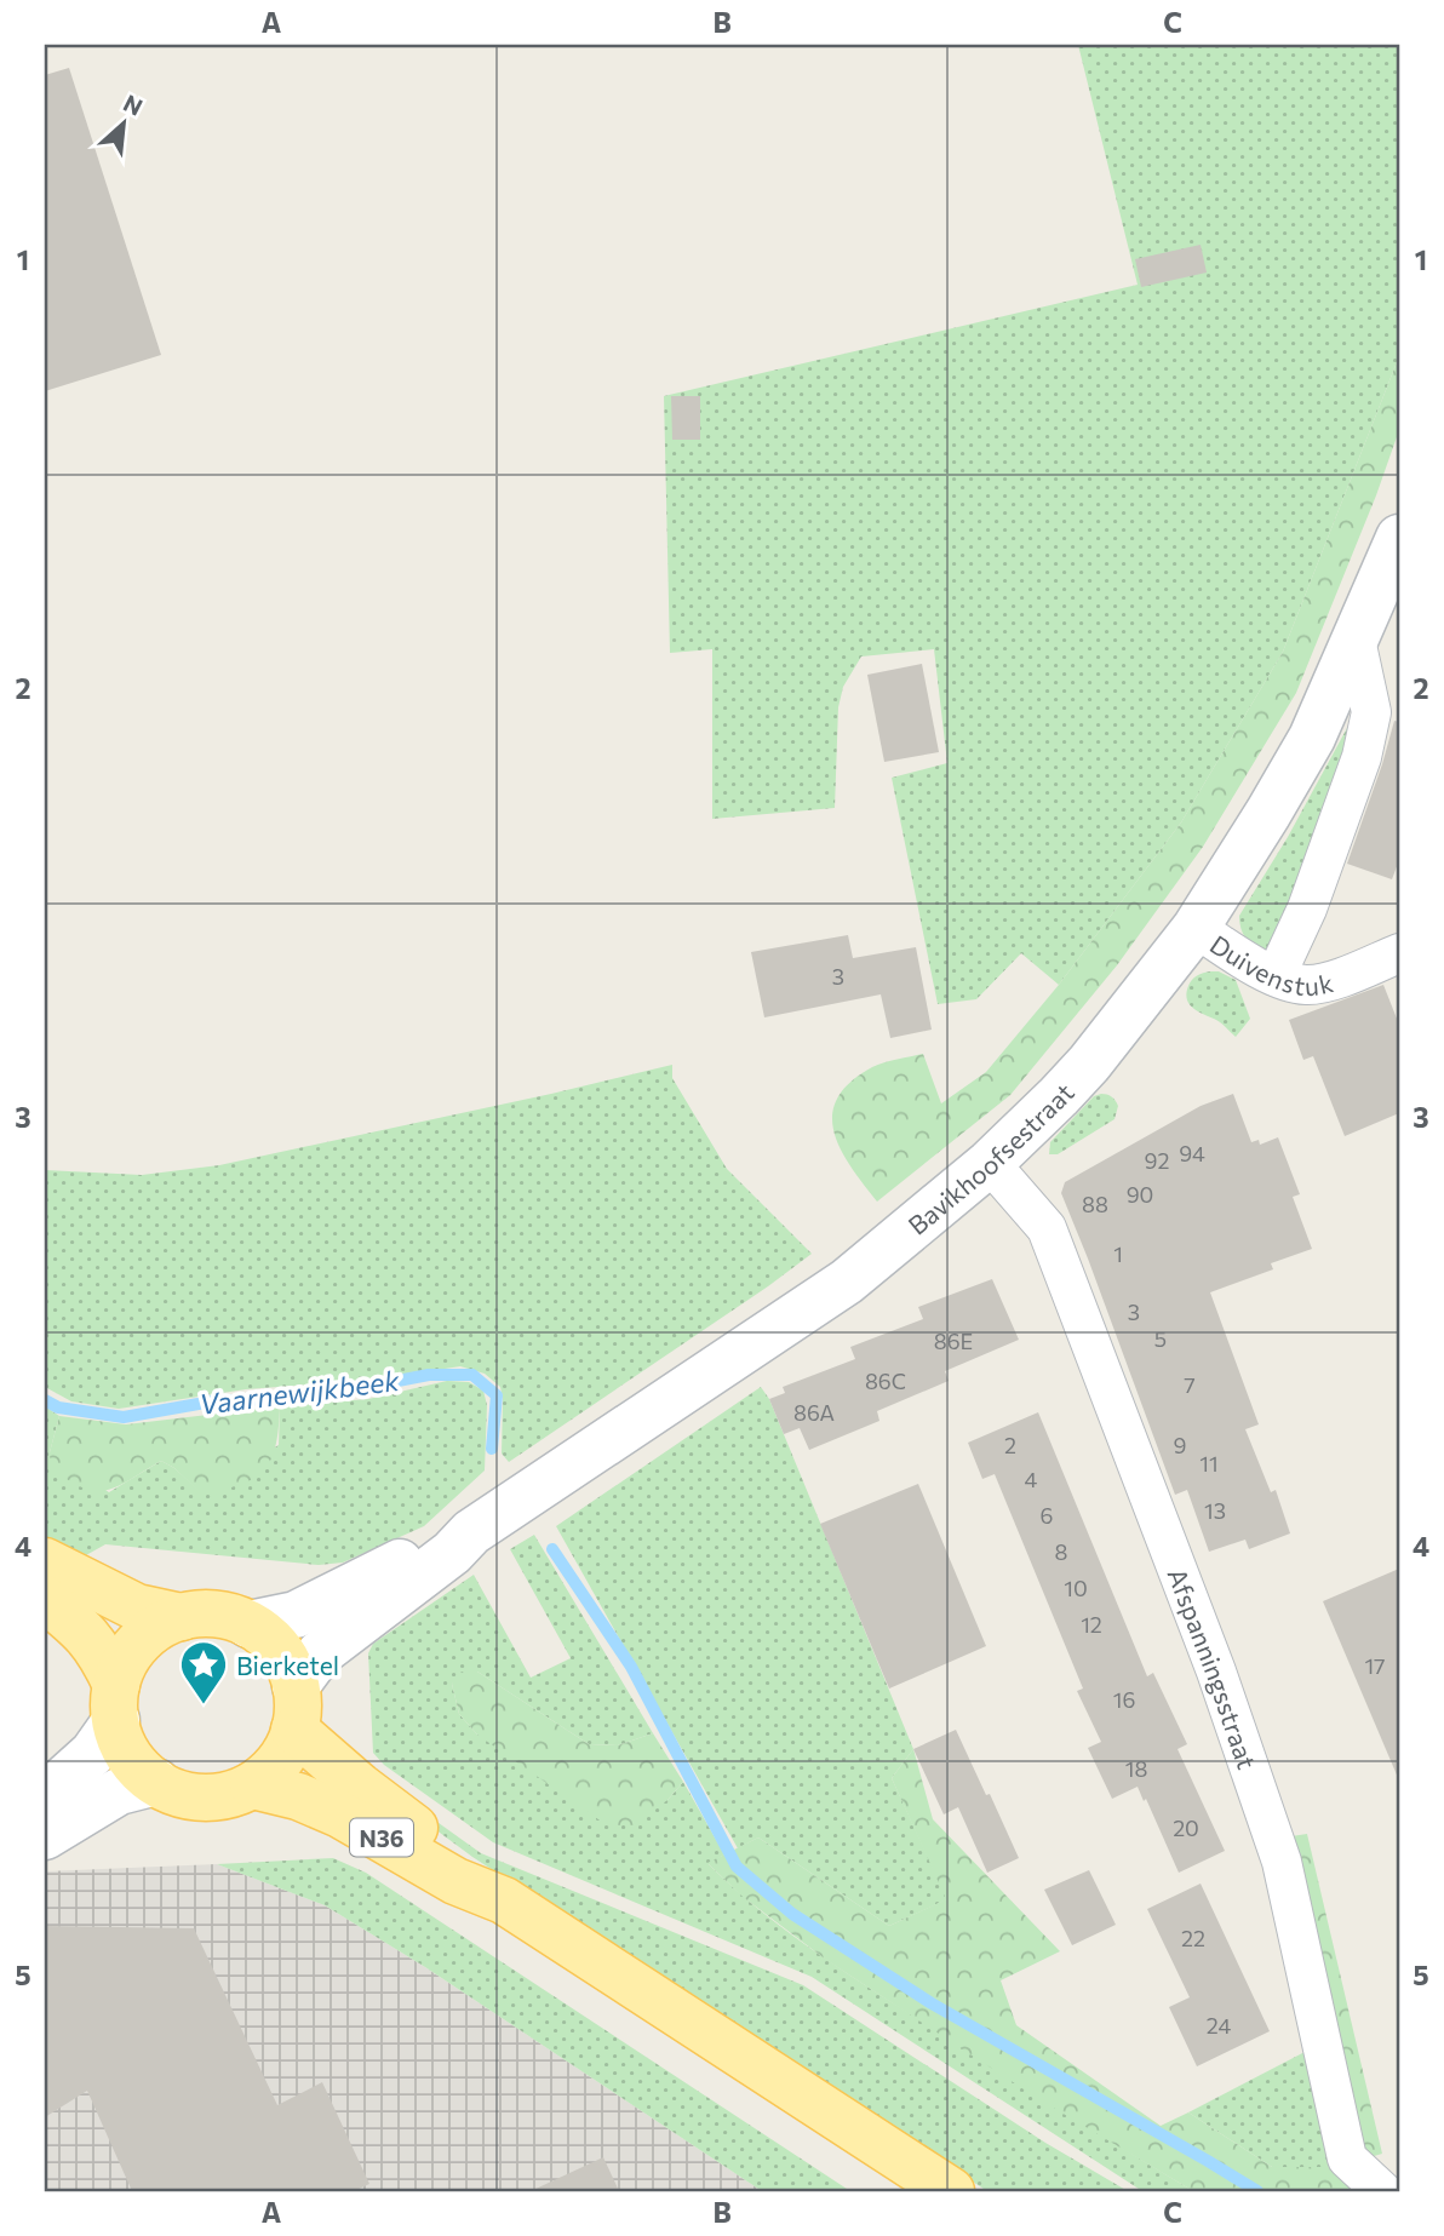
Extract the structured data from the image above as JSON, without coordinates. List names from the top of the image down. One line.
{"streets":{"main road":["N36"],"street":["Duivenstuk","Bavikhoofsestraat","Afspanningsstraat"]},"crossings":[["Duivenstuk","Bavikhoofsestraat"],["Bavikhoofsestraat","Afspanningsstraat"],["Bavikhoofsestraat","N36"]],"water":["Vaarnewijkbeek"],"places":{"place":["Bierketel"]},"house_numbers":["3","94","92","90","88","1","3","5","86E","86C","7","86A","2","9","11","4","13","6","8","10","12","17","16","18","20","22","24"],"north":"top right","grid":{"columns":["A","B","C"],"rows":["1","2","3","4","5"]}}
